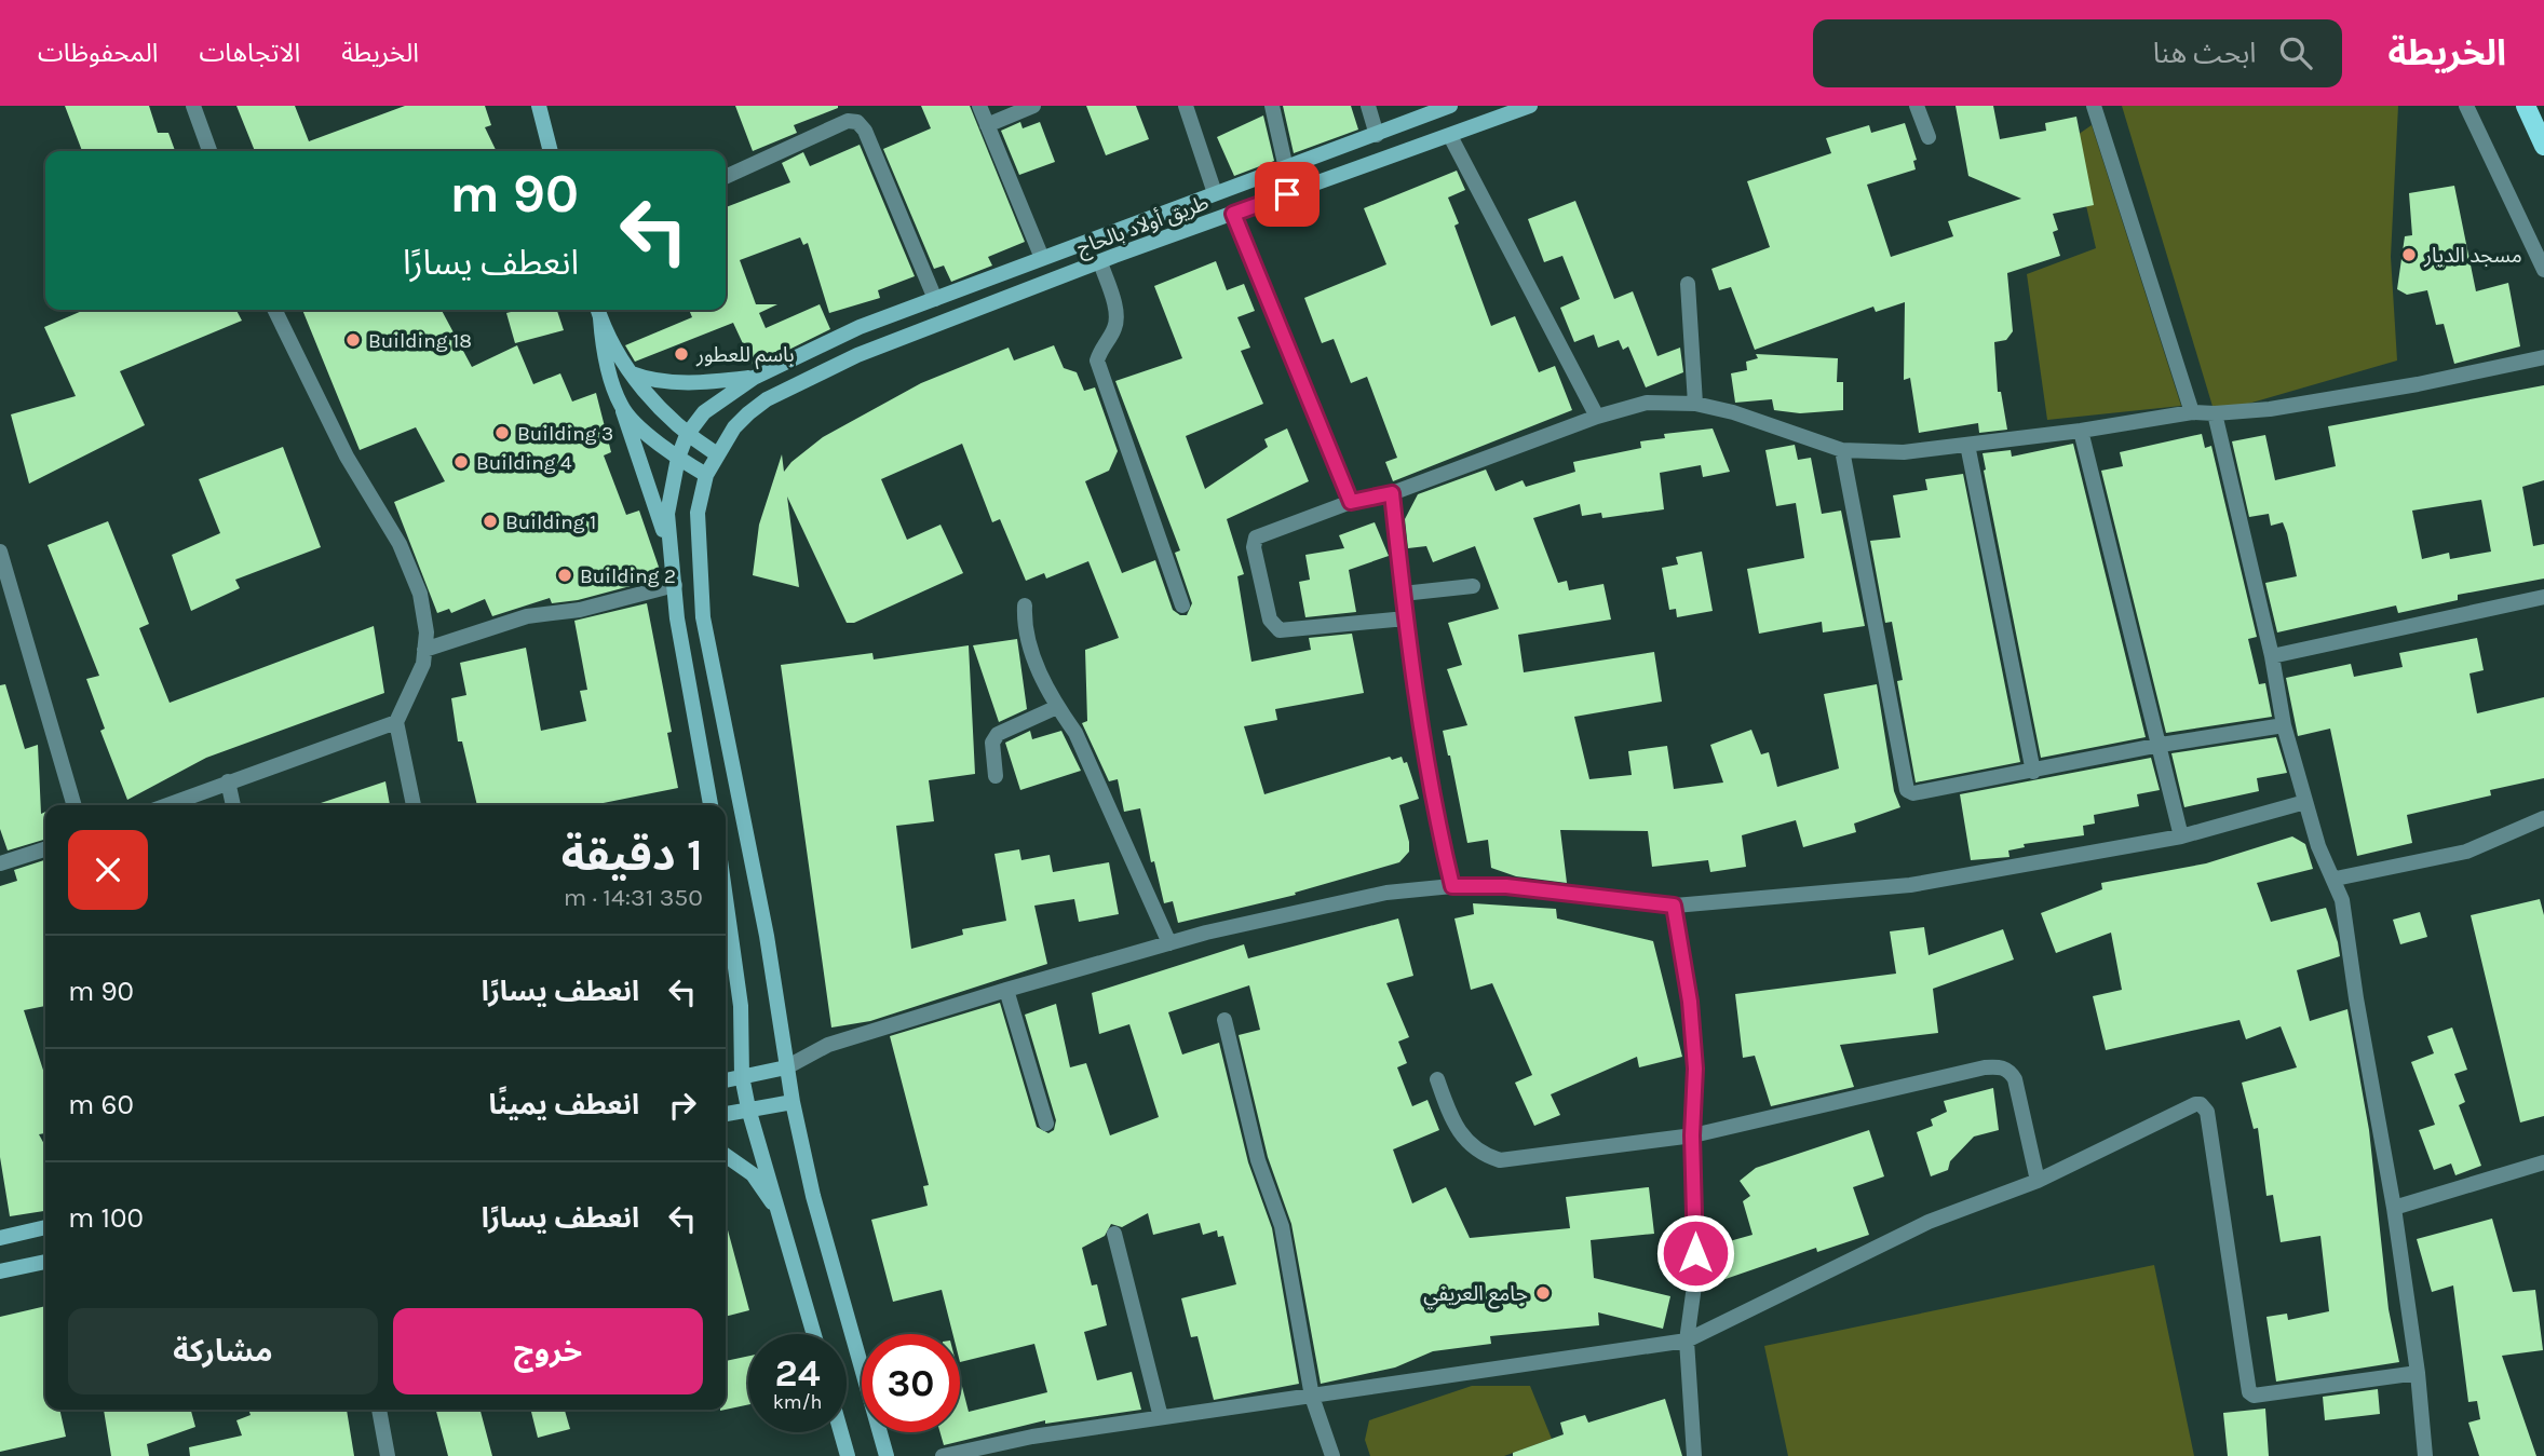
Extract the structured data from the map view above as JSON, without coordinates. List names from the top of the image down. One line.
{"streets":{"main road":["طريق أولاد بالحاج"]},"places":["مسجد الديار","Building 18","باسم للعطور","Building 3","Building 4","Building 1","Building 2","جامع العريفي"],"page":{"header":"الخريطة","search":"ابحث هنا","nav":["الخريطة","الاتجاهات","المحفوظات"],"turn":["90 m","انعطف يسارًا"],"heading":["1 دقيقة","350 m · 14:31"],"list":[{"name":"انعطف يسارًا","value":"90 m"},{"name":"انعطف يمينًا","value":"60 m"},{"name":"انعطف يسارًا","value":"100 m"}],"buttons":["خروج","مشاركة"],"speed":"24 km/h","limit":"30"}}
